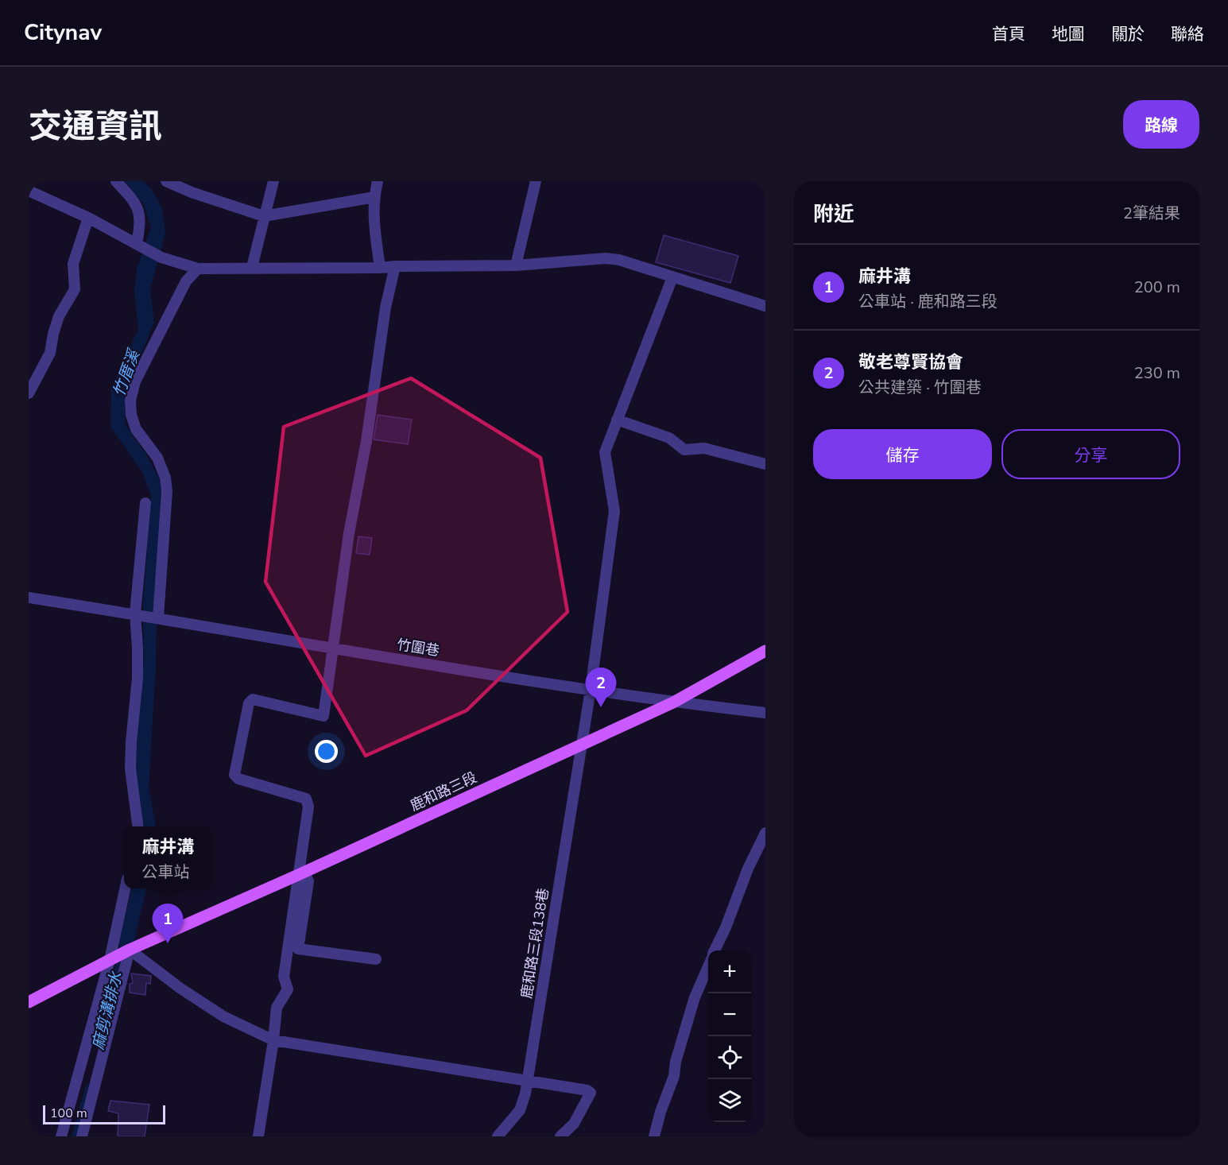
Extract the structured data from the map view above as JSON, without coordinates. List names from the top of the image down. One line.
{"streets":{"main road":["鹿和路三段"],"street":["竹圍巷","鹿和路三段138巷"]},"crossings":[["竹圍巷","鹿和路三段"],["竹圍巷","鹿和路三段138巷"],["鹿和路三段","鹿和路三段138巷"]],"water":["竹厝溪","麻剪溝排水"],"scale_bar":"100 m","page":{"header":"Citynav","nav":["首頁","地圖","關於","聯絡"],"title":"交通資訊","buttons":["路線",["儲存","分享"]],"heading":["附近","2筆結果"],"list":[{"mark":"1","name":"麻井溝","note":"公車站 · 鹿和路三段","value":"200 m"},{"mark":"2","name":"敬老尊賢協會","note":"公共建築 · 竹圍巷","value":"230 m"}],"pins":["2","1"],"popup":["麻井溝","公車站"],"map_buttons":["+","−"],"scale":"100 m"}}
